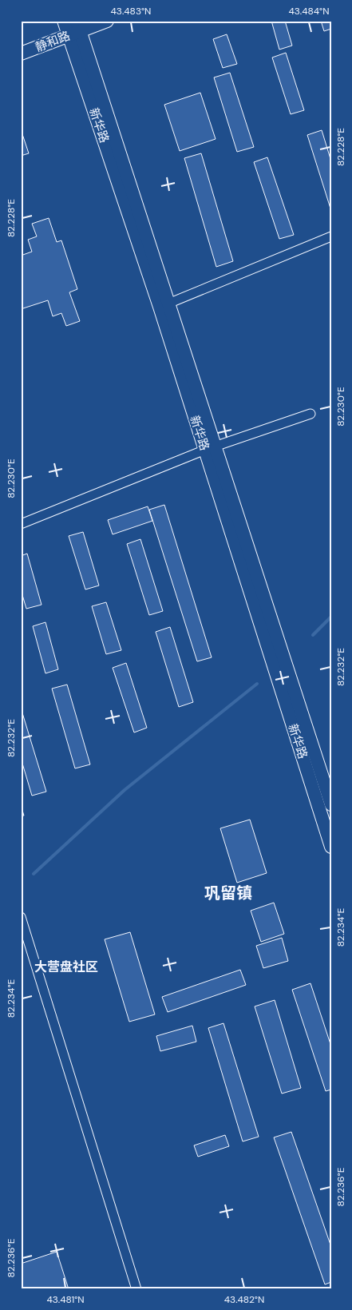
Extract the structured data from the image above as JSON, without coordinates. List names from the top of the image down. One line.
{"streets":{"main road":["静和路","新华路"]},"crossings":[["静和路","新华路"]],"districts":["巩留镇","大营盘社区"],"coordinates":["43.483°N","43.484°N","82.228°E","82.230°E","82.232°E","82.234°E","82.236°E","43.481°N","43.482°N"]}
